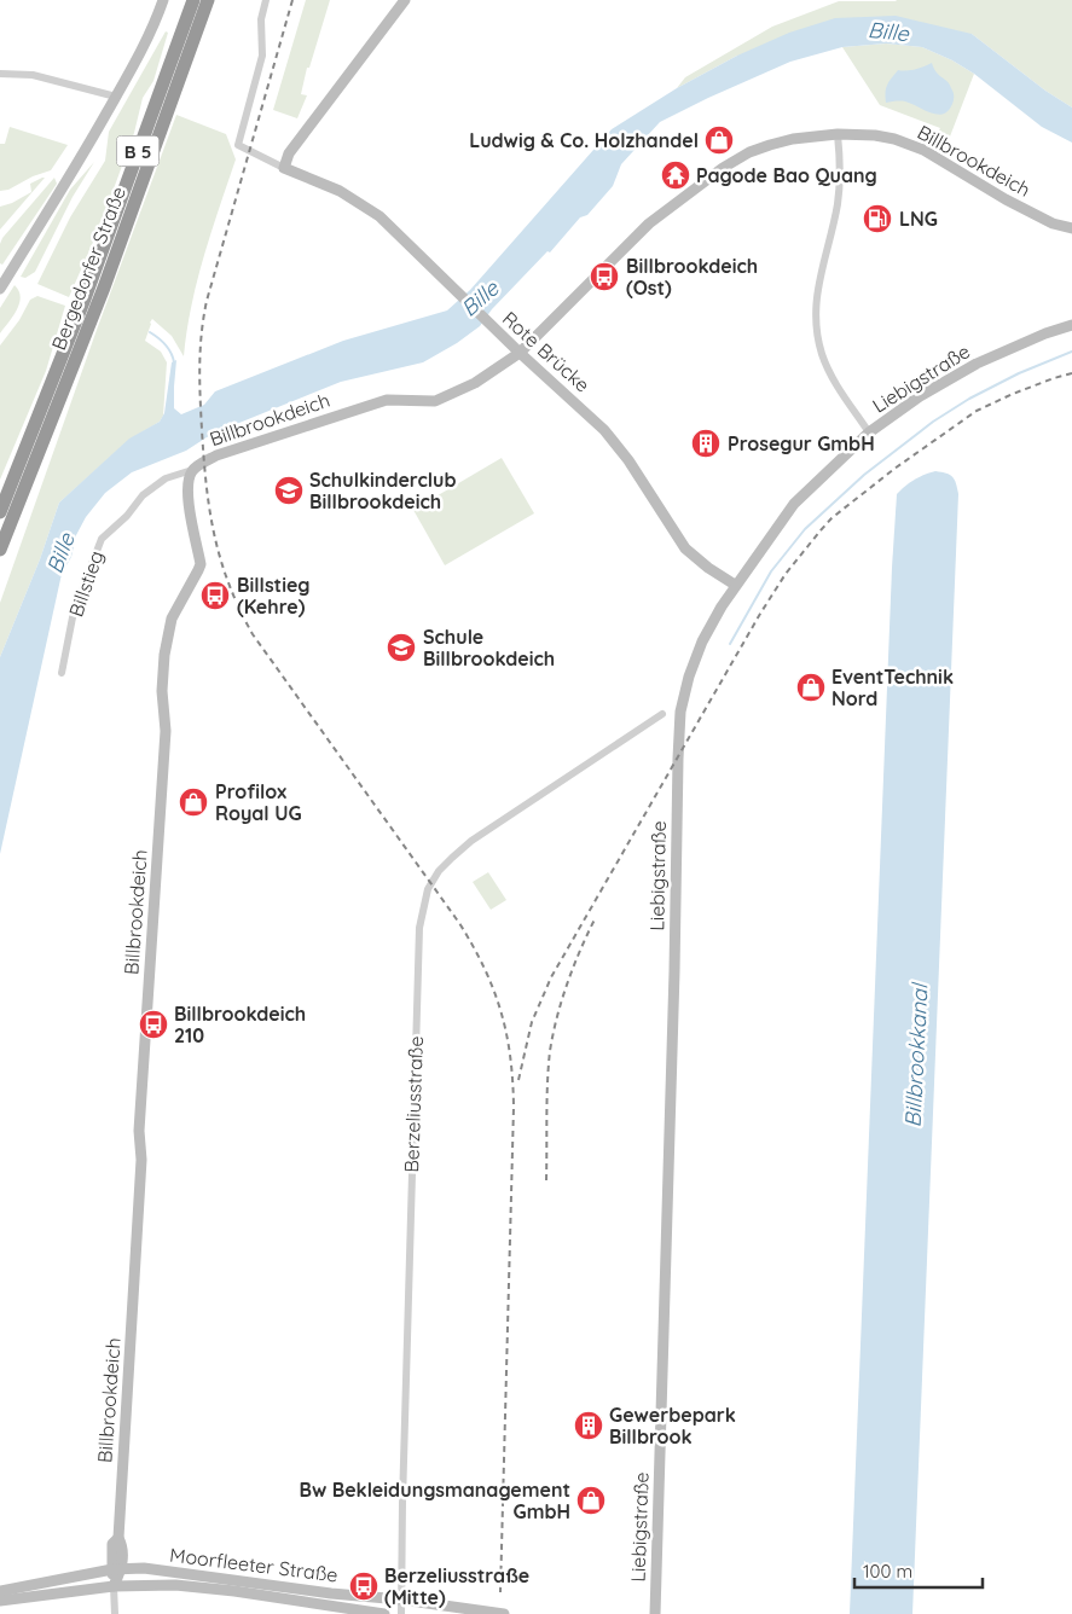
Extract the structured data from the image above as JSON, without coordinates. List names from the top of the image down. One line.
{"streets":{"highway":["B 5","Bergedorfer Straße"],"street":["Billbrookdeich","Rote Brücke","Liebigstraße","Billstieg","Berzeliusstraße","Moorfleeter Straße"]},"crossings":[["Billbrookdeich","Rote Brücke"],["Billbrookdeich","Billstieg"],["Billbrookdeich","Moorfleeter Straße"],["Rote Brücke","Liebigstraße"],["Berzeliusstraße","Moorfleeter Straße"]],"water":["Bille","Billbrookkanal"],"places":{"shop":["Ludwig & Co. Holzhandel","EventTechnik Nord","Profilox Royal UG","Bw Bekleidungsmanagement GmbH"],"temple":["Pagode Bao Quang"],"fuel station":["LNG"],"bus stop":["Billbrookdeich (Ost)","Billstieg (Kehre)","Billbrookdeich 210","Berzeliusstraße (Mitte)"],"building":["Prosegur GmbH","Gewerbepark Billbrook"],"school or university":["Schulkinderclub Billbrookdeich","Schule Billbrookdeich"]},"scale_bar":"100 m"}
